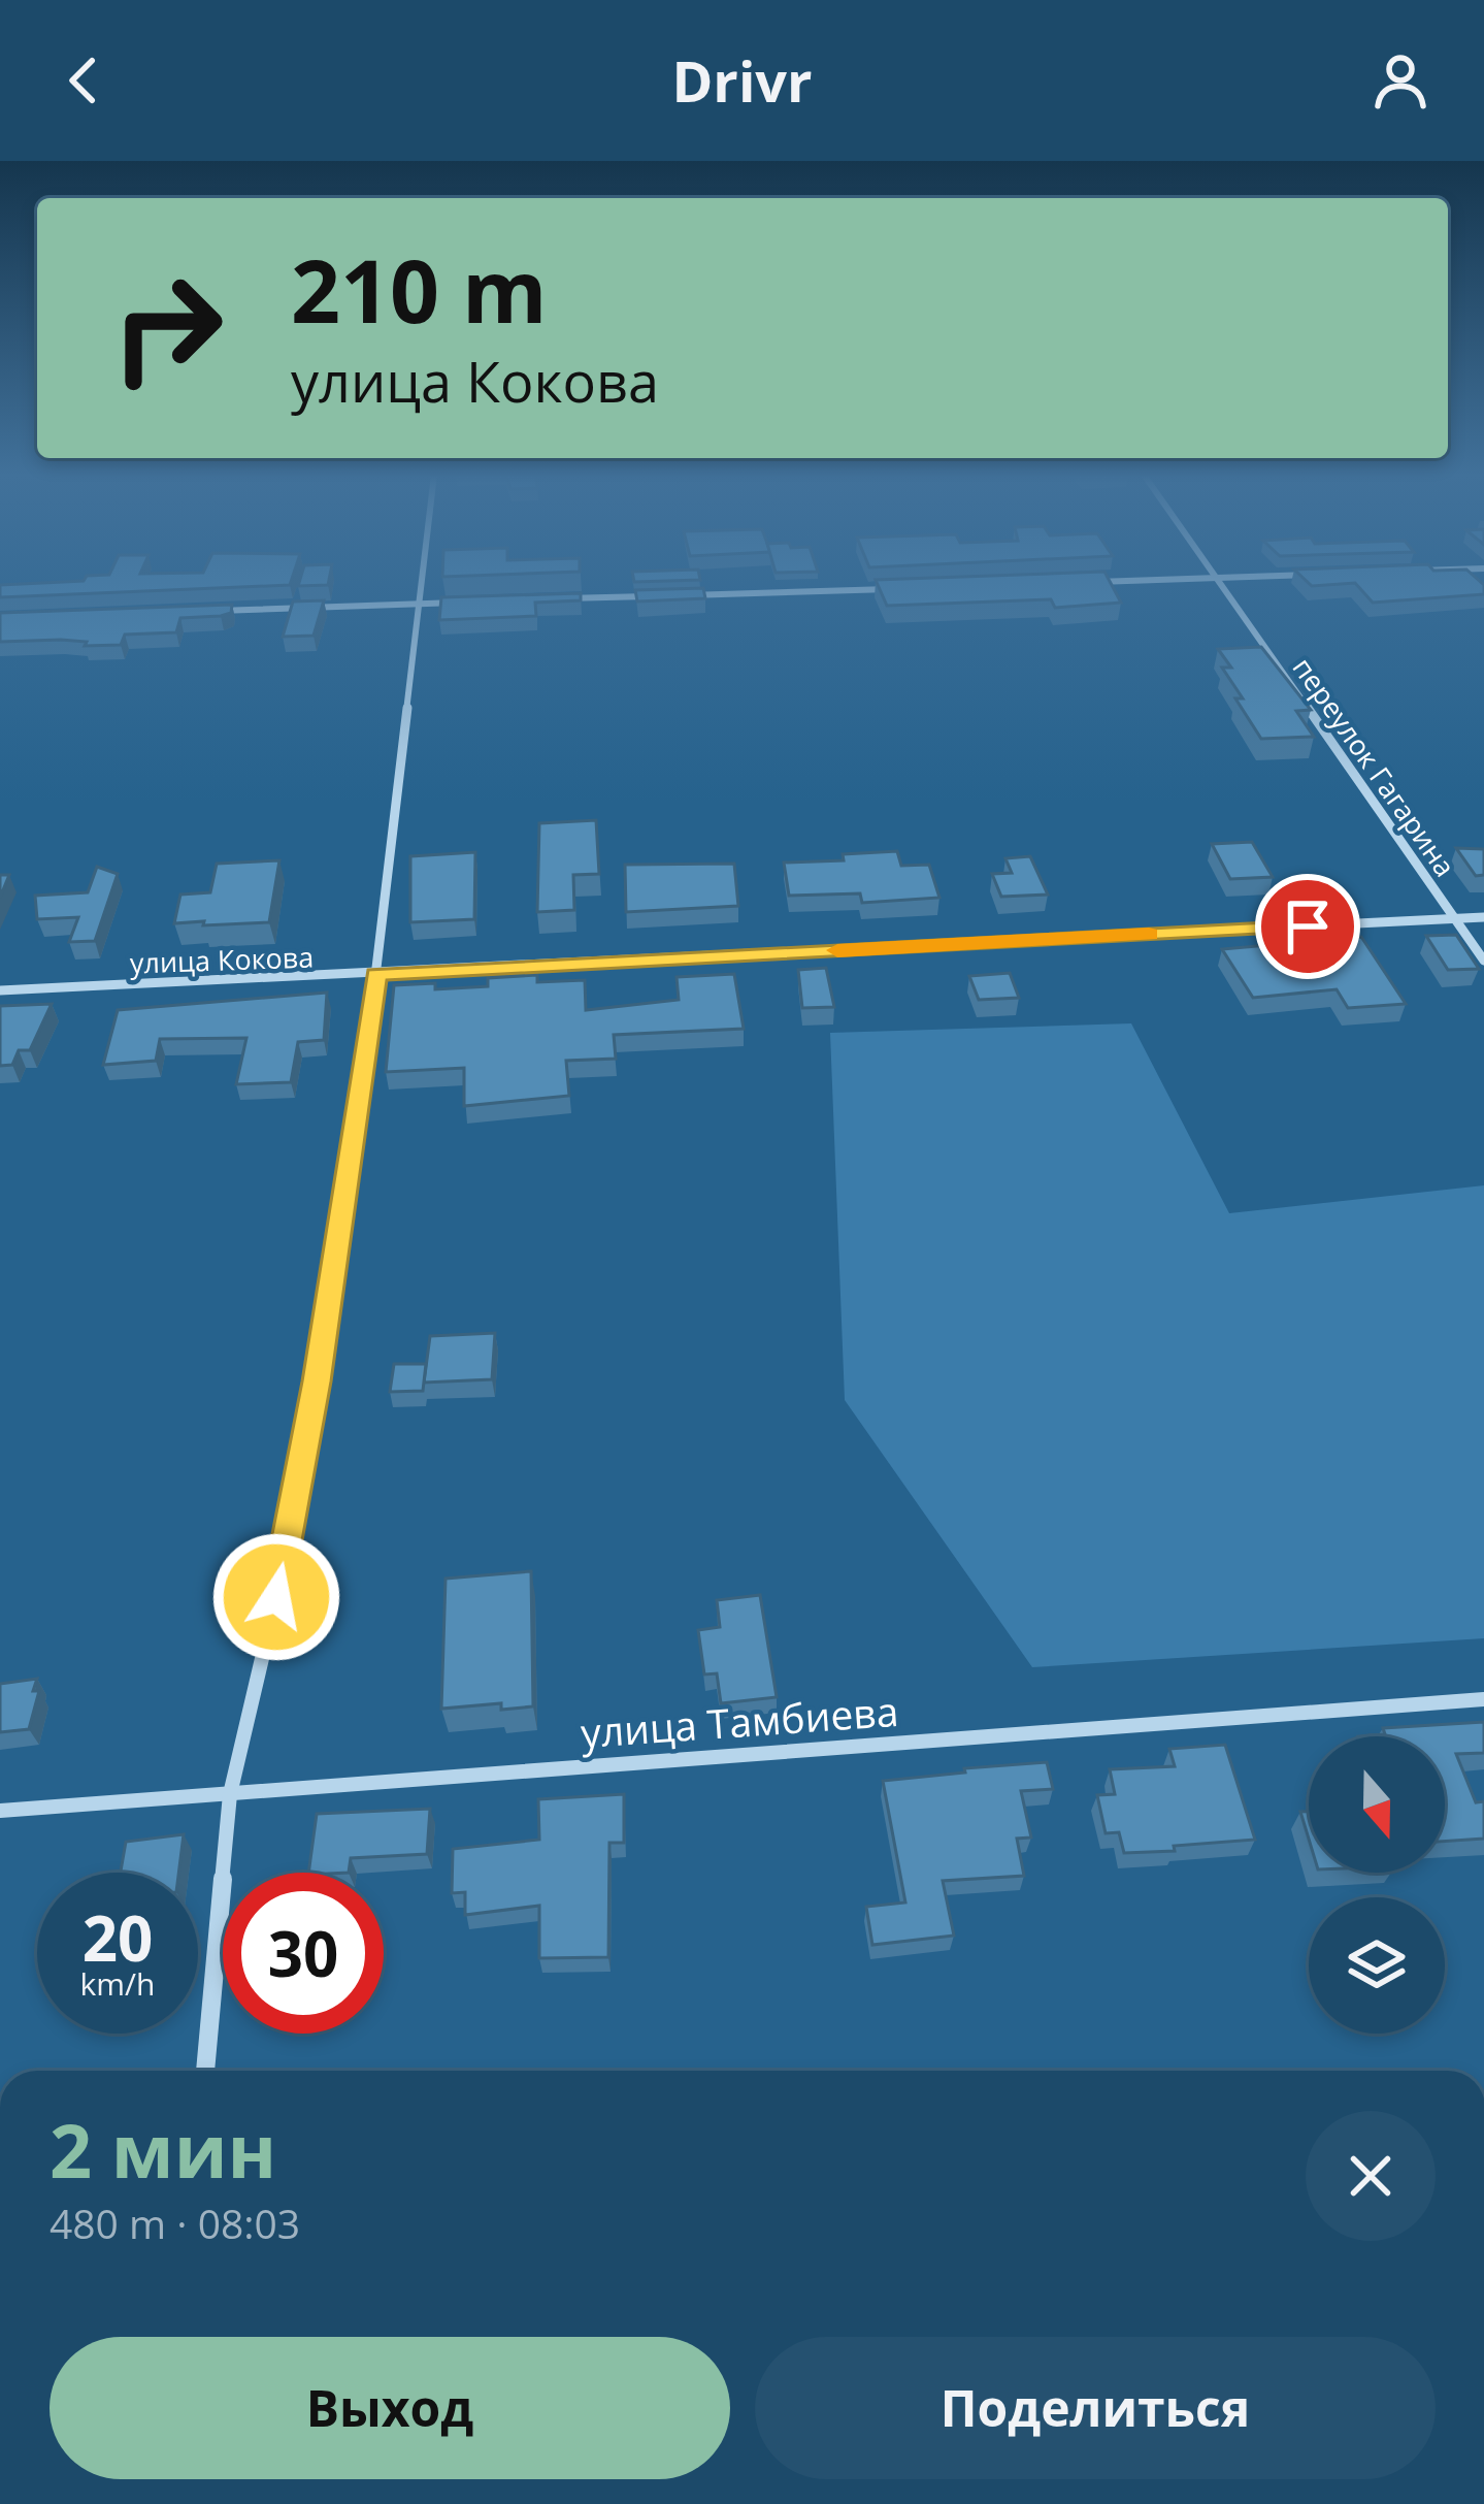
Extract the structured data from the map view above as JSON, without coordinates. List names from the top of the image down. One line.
{"streets":{"street":["переулок Гагарина","улица Кокова","улица Тамбиева"]},"crossings":[["переулок Гагарина","улица Кокова"]],"north":"bottom","page":{"header":"Drivr","turn":["210 m","улица Кокова"],"speed":"20 km/h","limit":"30","heading":["2 мин","480 m · 08:03"],"buttons":["Выход","Поделиться"]}}
